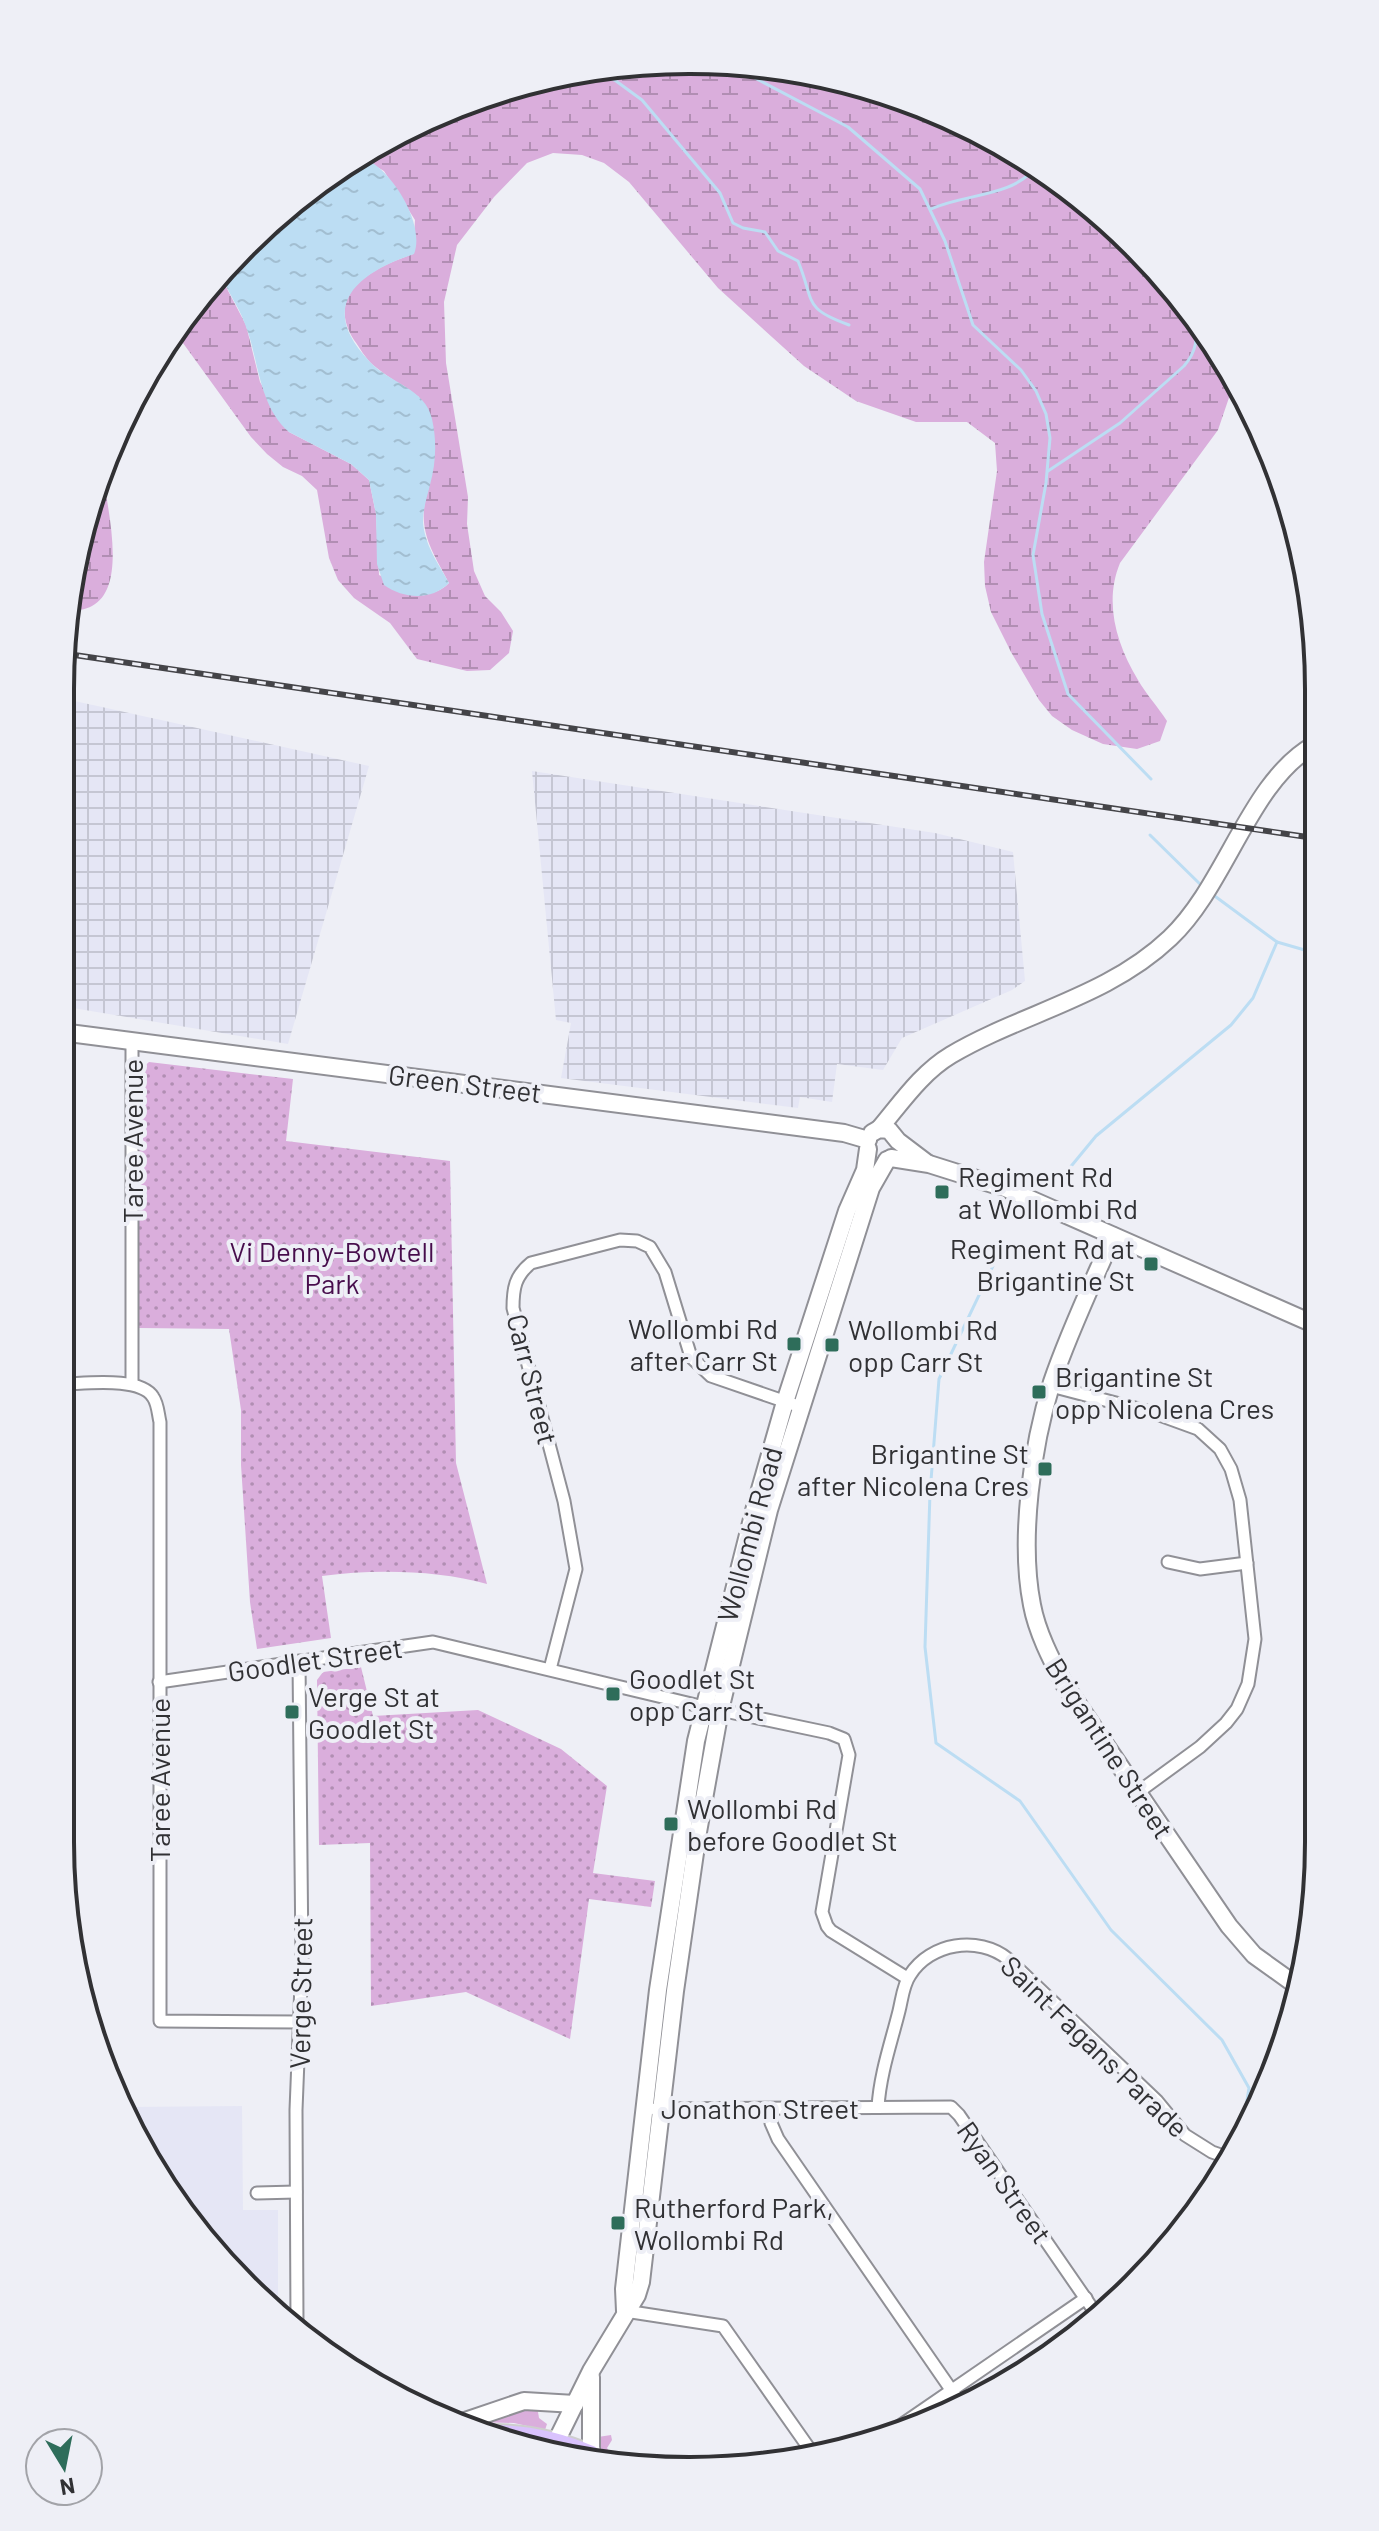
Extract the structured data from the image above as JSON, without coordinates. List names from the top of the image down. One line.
{"streets":{"main road":["Green Street","Wollombi Road","Brigantine Street"],"street":["Taree Avenue","Carr Street","Goodlet Street","Verge Street","Saint Fagans Parade","Jonathon Street","Ryan Street"]},"crossings":[["Green Street","Taree Avenue"],["Green Street","Wollombi Road"],["Taree Avenue","Goodlet Street"],["Taree Avenue","Verge Street"],["Carr Street","Wollombi Road"],["Carr Street","Goodlet Street"],["Wollombi Road","Goodlet Street"],["Wollombi Road","Jonathon Street"],["Goodlet Street","Verge Street"],["Goodlet Street","Saint Fagans Parade"],["Jonathon Street","Ryan Street"]],"parks":["Vi Denny-Bowtell Park"],"places":{"transit":["Regiment Rd at Wollombi Rd","Regiment Rd at Brigantine St","Wollombi Rd after Carr St","Wollombi Rd opp Carr St","Brigantine St opp Nicolena Cres","Brigantine St after Nicolena Cres","Goodlet St opp Carr St","Verge St at Goodlet St","Wollombi Rd before Goodlet St","Rutherford Park, Wollombi Rd"]},"north":"bottom"}
